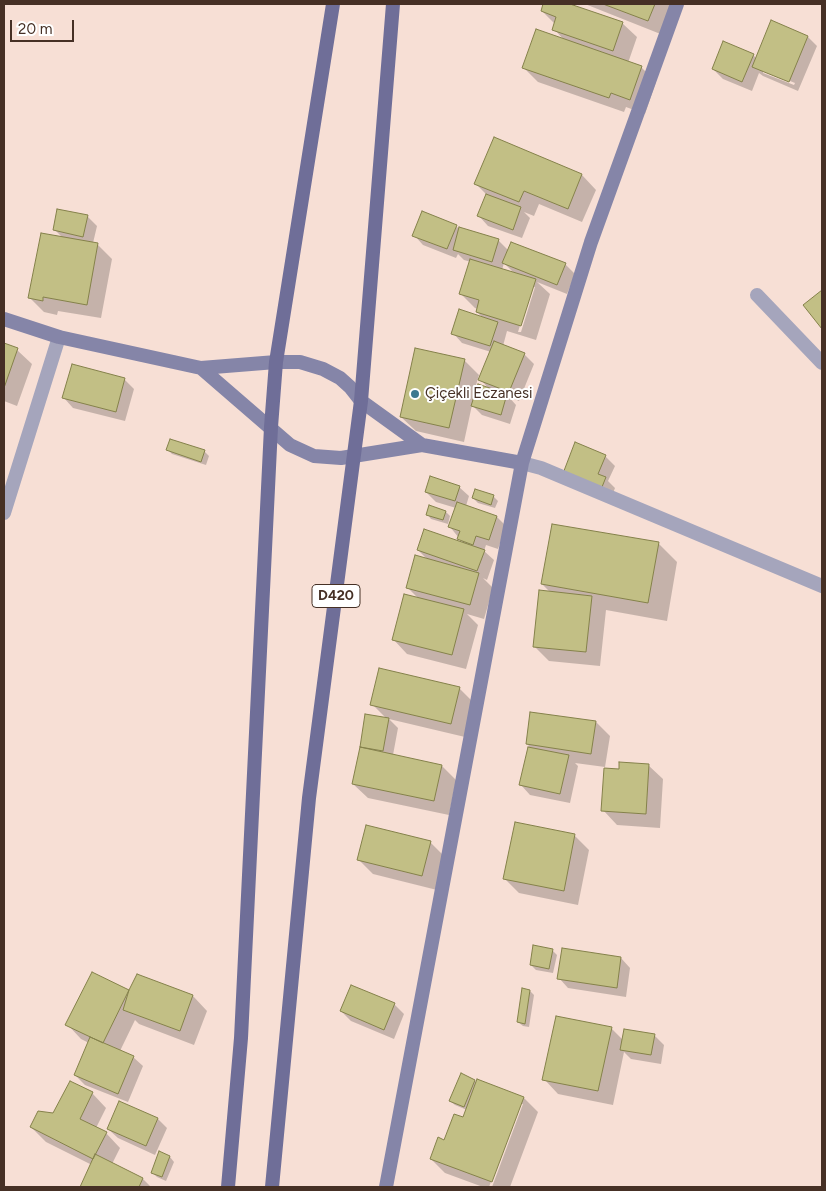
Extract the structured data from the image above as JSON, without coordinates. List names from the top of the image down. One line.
{"streets":{"main road":["D420"]},"places":["Çiçekli Eczanesi"],"scale_bar":"20 m"}
